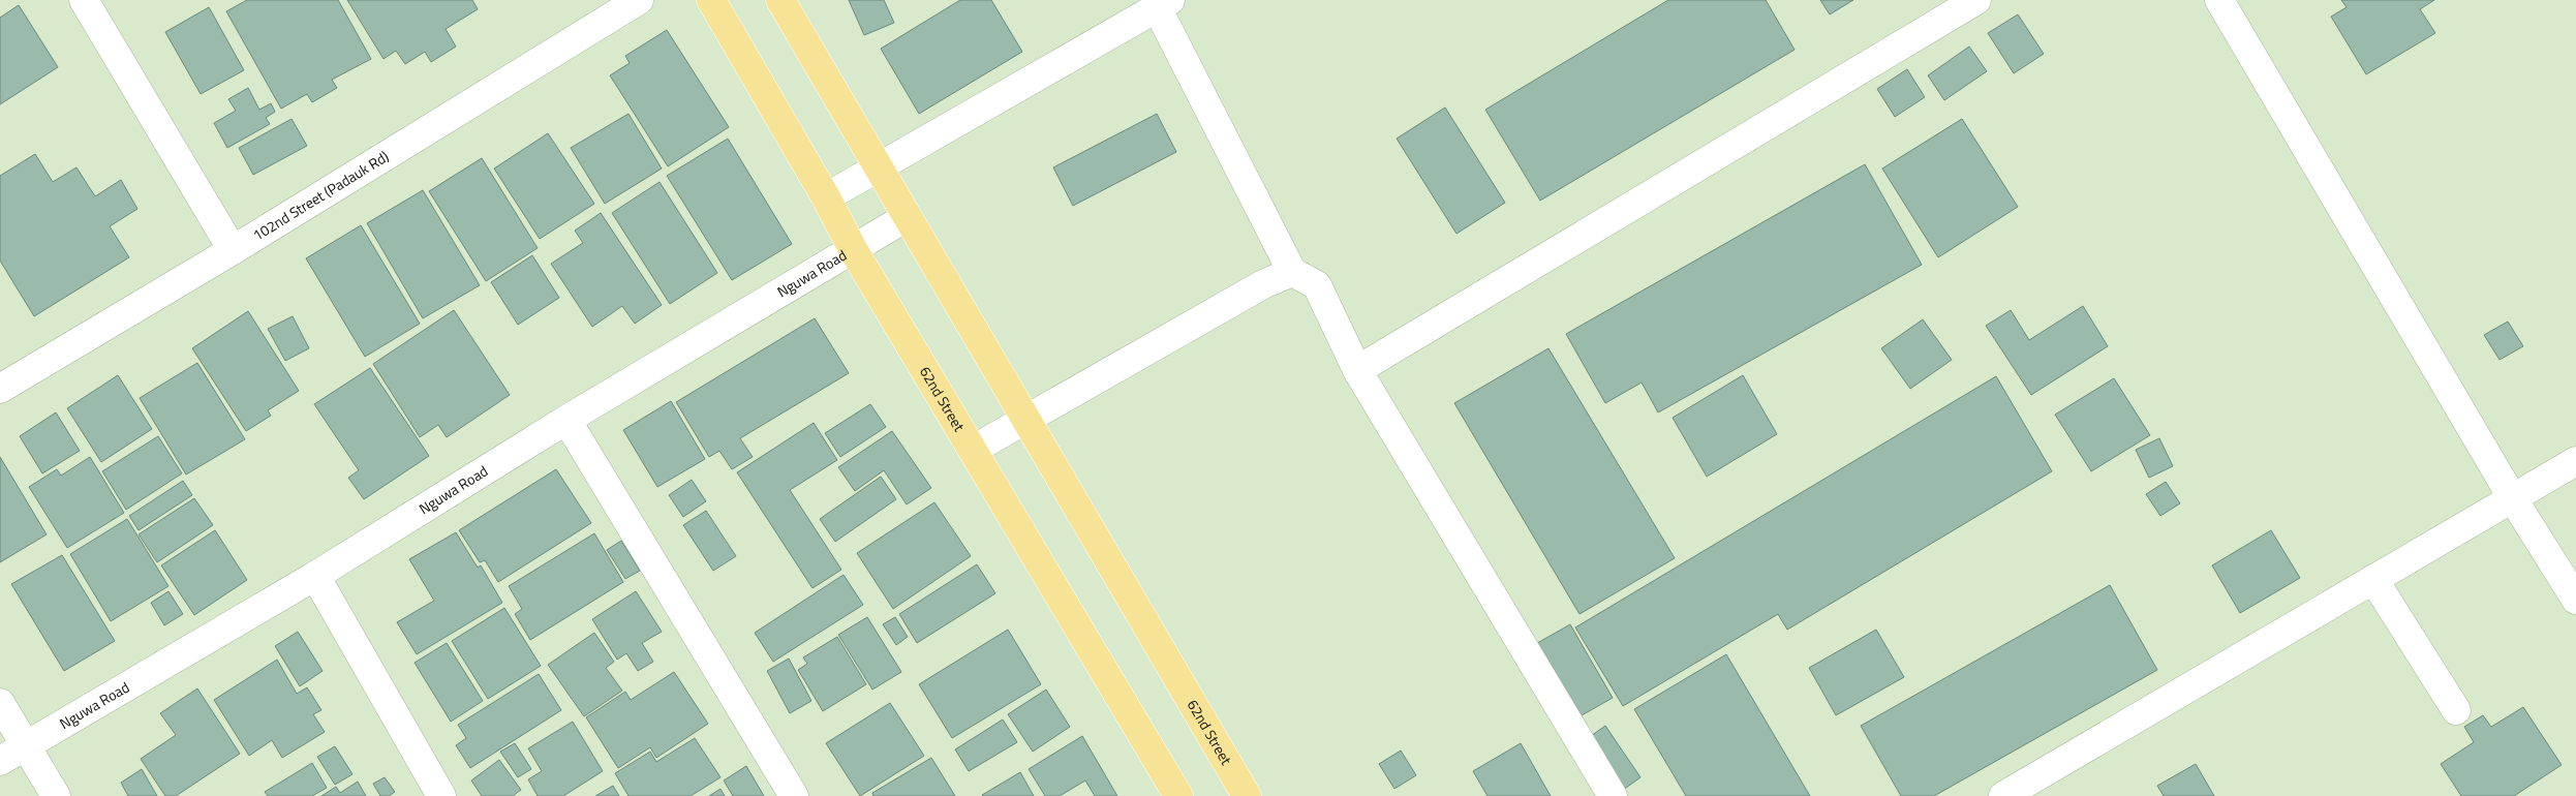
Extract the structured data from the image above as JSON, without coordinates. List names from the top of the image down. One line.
{"streets":{"main road":["62nd Street"],"street":["102nd Street (Padauk Rd)","Nguwa Road"]},"crossings":[["Nguwa Road","62nd Street"]]}
